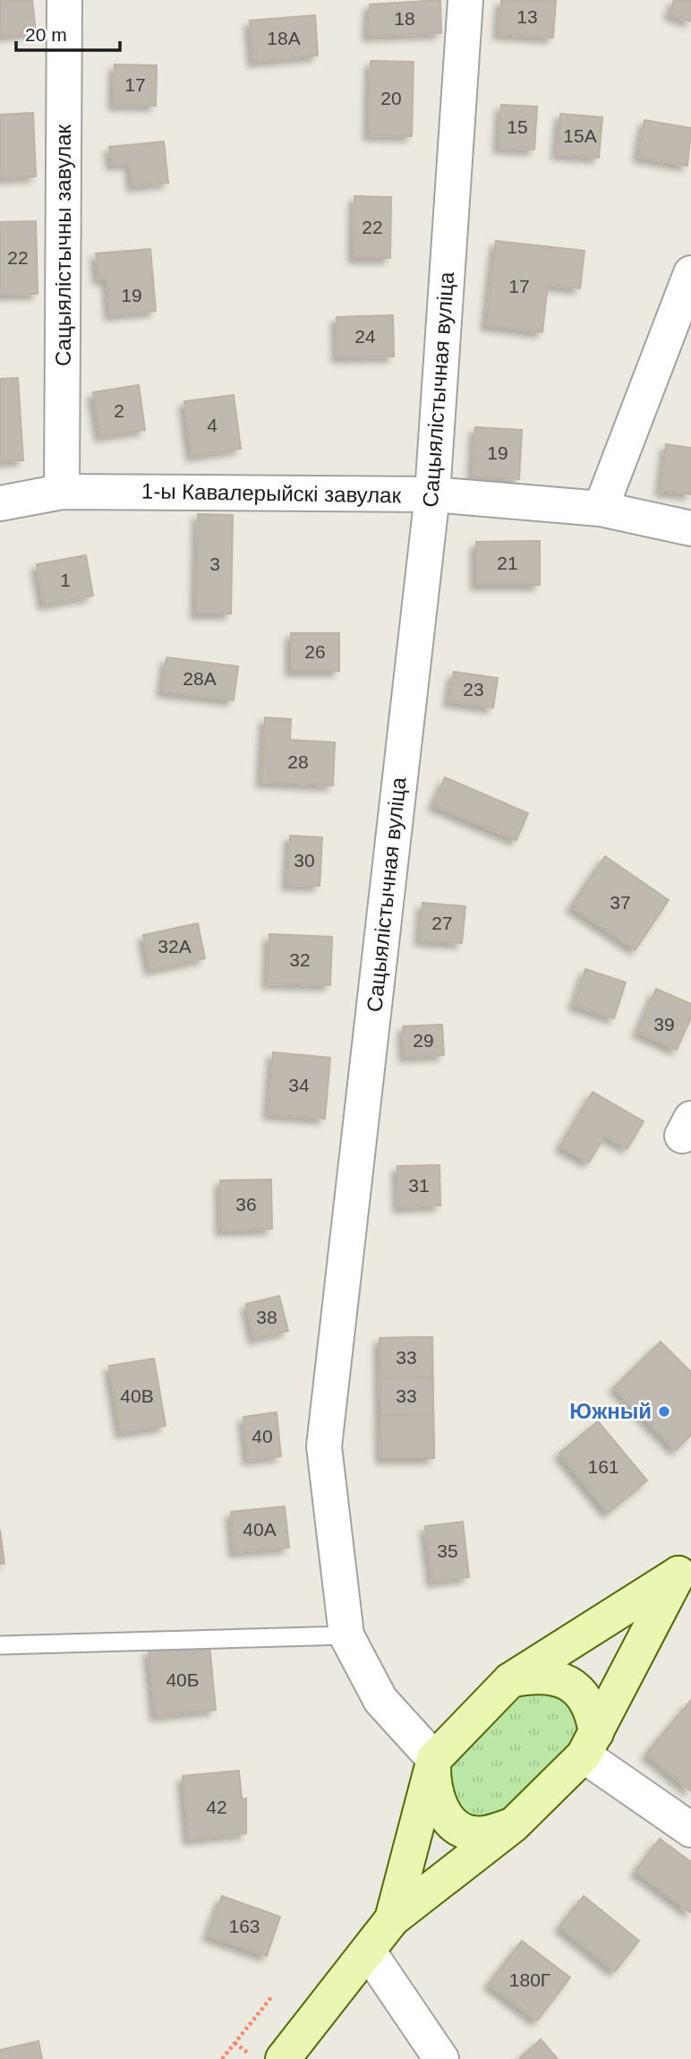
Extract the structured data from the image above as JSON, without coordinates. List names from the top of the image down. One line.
{"streets":{"street":["Сацыялістычны завулак","Сацыялістычная вуліца","1-ы Кавалерыйскі завулак"]},"crossings":[["Сацыялістычны завулак","1-ы Кавалерыйскі завулак"],["Сацыялістычная вуліца","1-ы Кавалерыйскі завулак"]],"places":["Южный"],"house_numbers":["13","18","18А","17","20","15","15А","22","22","17","19","24","2","4","19","21","3","1","26","28А","23","28","30","37","27","32А","32","39","29","34","31","36","38","33","40В","33","40","161","40А","35","40Б","42","163","180Г"],"scale_bar":"20 m"}
